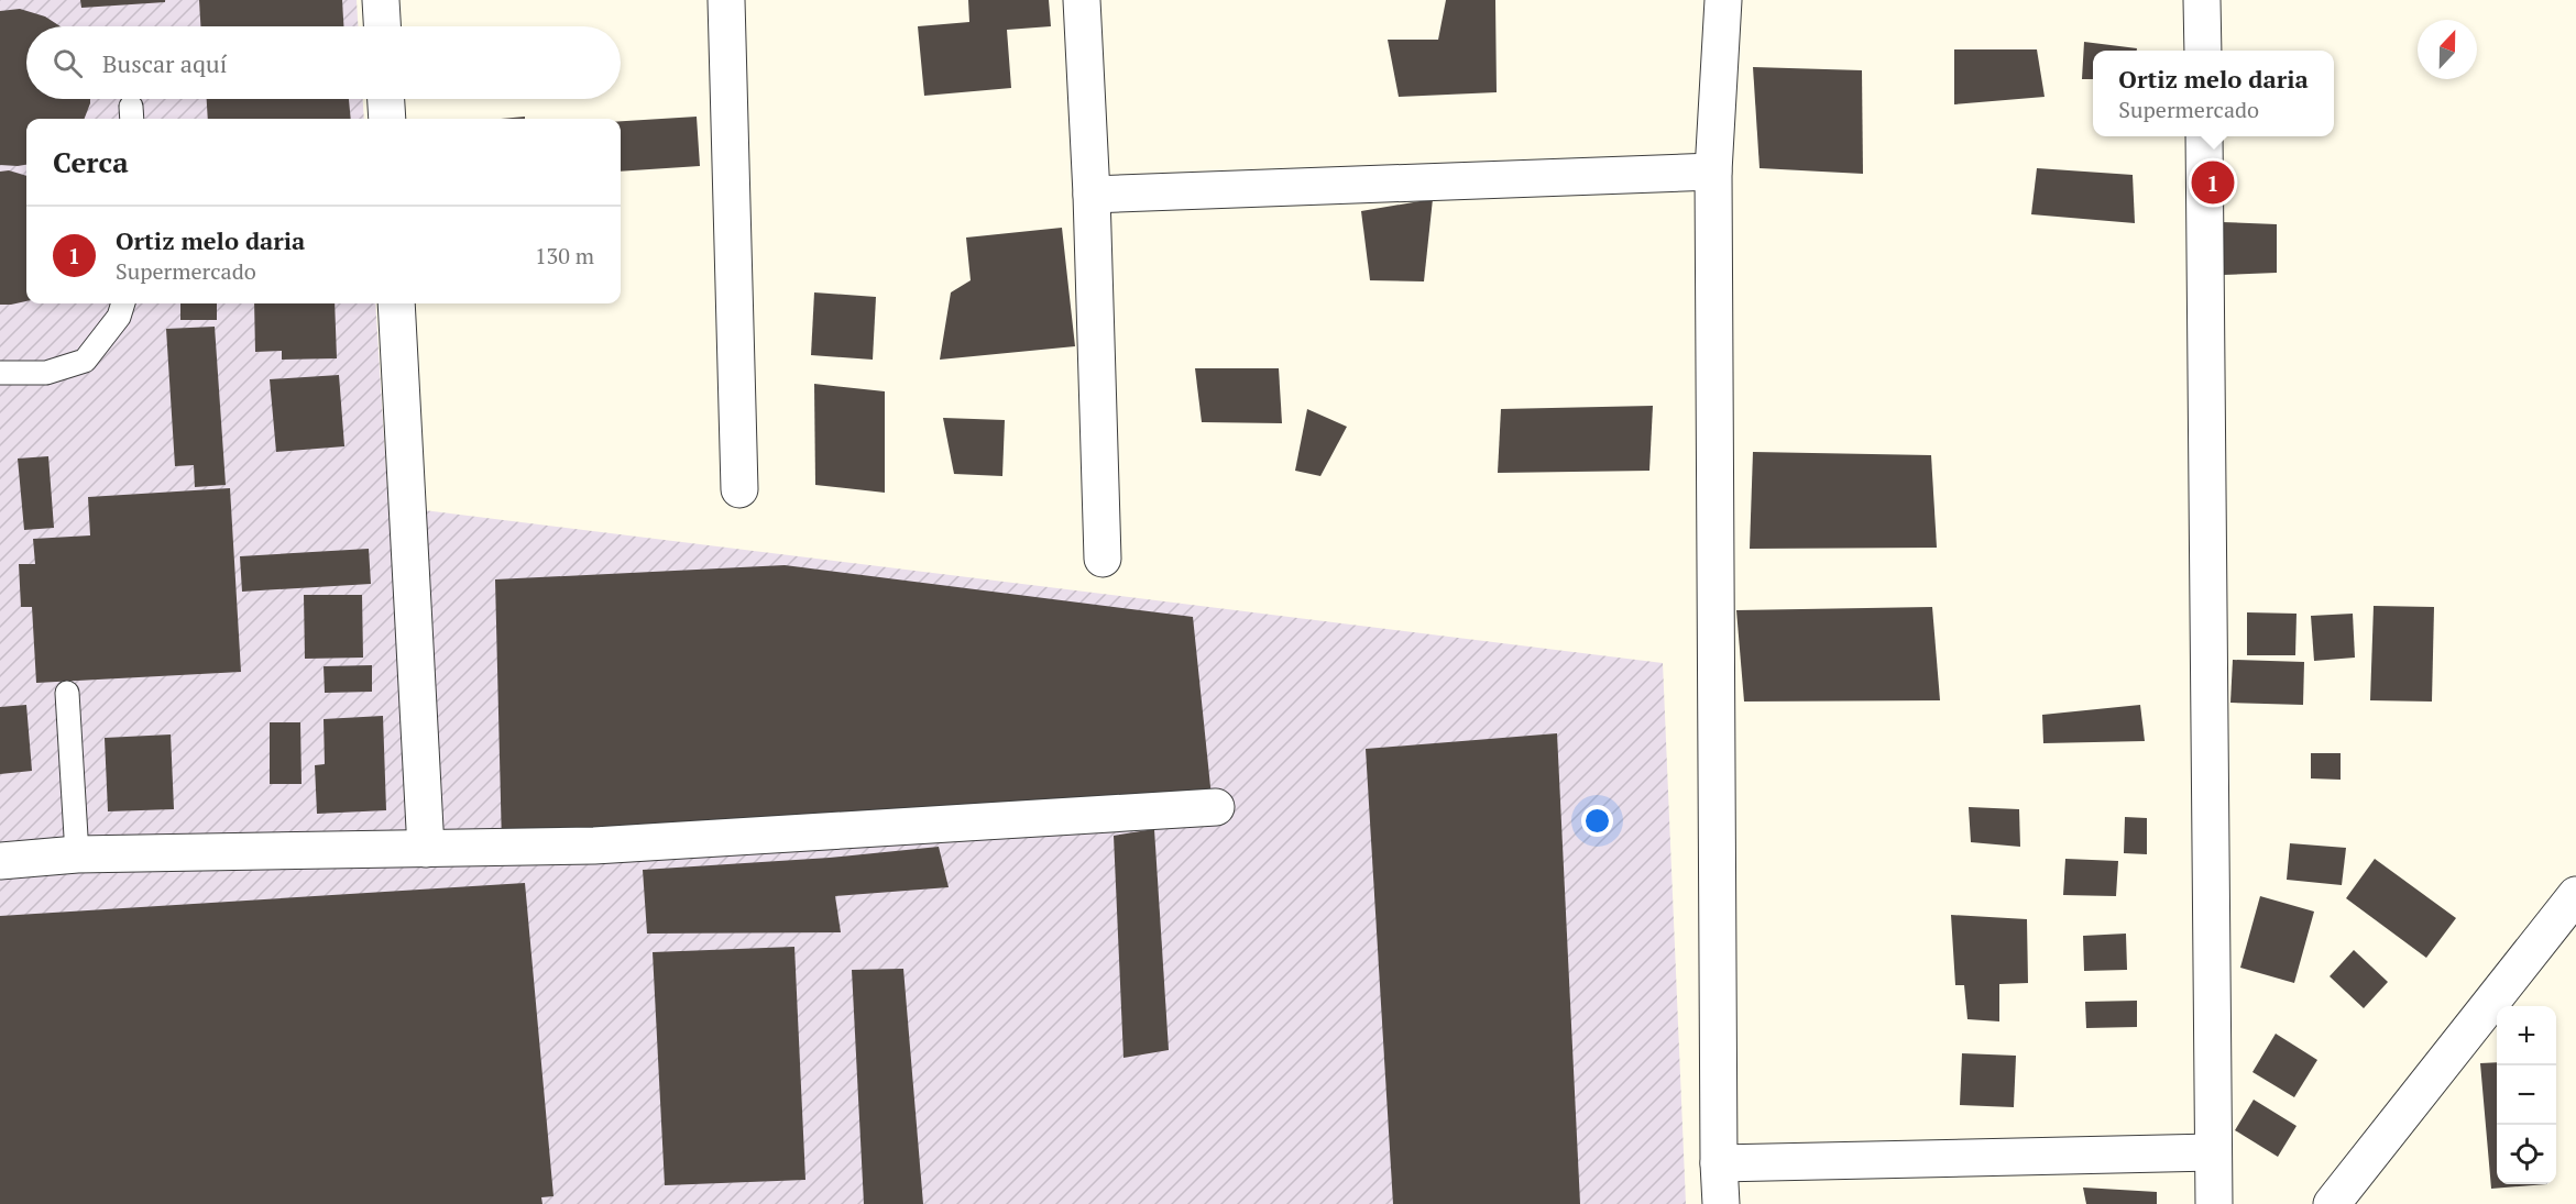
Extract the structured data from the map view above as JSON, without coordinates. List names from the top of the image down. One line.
{"north":"top","page":{"search":"Buscar aquí","popup":["Ortiz melo daria","Supermercado"],"heading":"Cerca","pins":"1","list":[{"mark":"1","name":"Ortiz melo daria","note":"Supermercado","value":"130 m"}],"map_buttons":["+","−"]}}
